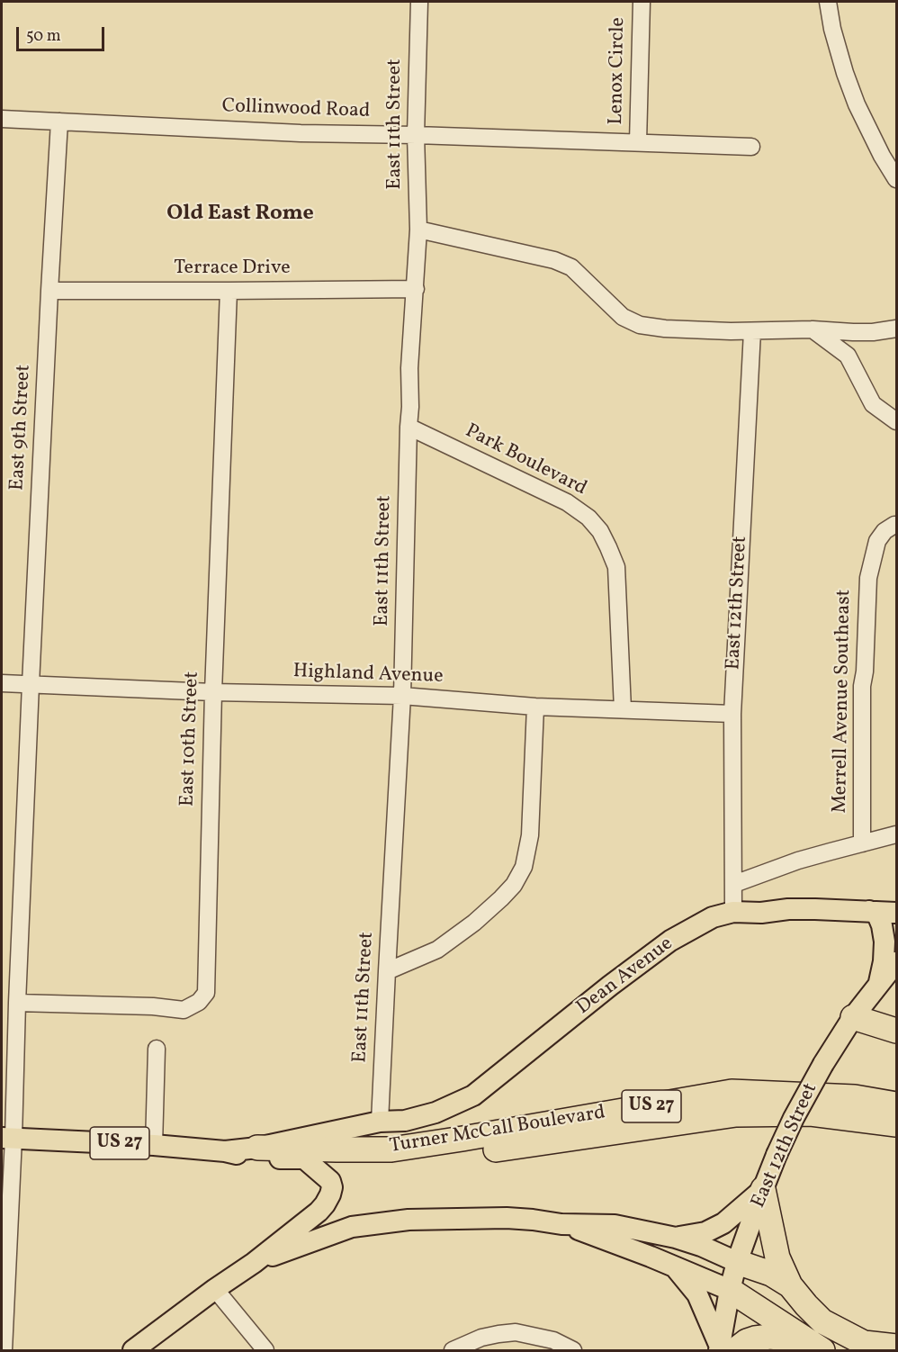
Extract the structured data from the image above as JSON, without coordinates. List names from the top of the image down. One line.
{"streets":{"highway":["US 27","Turner McCall Boulevard"],"main road":["East 12th Street","Dean Avenue"],"street":["Lenox Circle","Collinwood Road","East 11th Street","Terrace Drive","East 9th Street","Park Boulevard","Highland Avenue","Merrell Avenue Southeast","East 10th Street"]},"crossings":[["Lenox Circle","Collinwood Road"],["Collinwood Road","East 11th Street"],["Collinwood Road","East 9th Street"],["East 11th Street","Terrace Drive"],["East 11th Street","Park Boulevard"],["East 11th Street","Highland Avenue"],["East 11th Street","Dean Avenue"],["Terrace Drive","East 9th Street"],["Terrace Drive","East 10th Street"],["East 9th Street","Highland Avenue"],["East 9th Street","East 10th Street"],["East 9th Street","Turner McCall Boulevard"],["Park Boulevard","Highland Avenue"],["East 12th Street","Highland Avenue"],["East 12th Street","Dean Avenue"],["Highland Avenue","East 10th Street"],["Dean Avenue","Turner McCall Boulevard"]],"districts":["Old East Rome"],"scale_bar":"50 m"}
